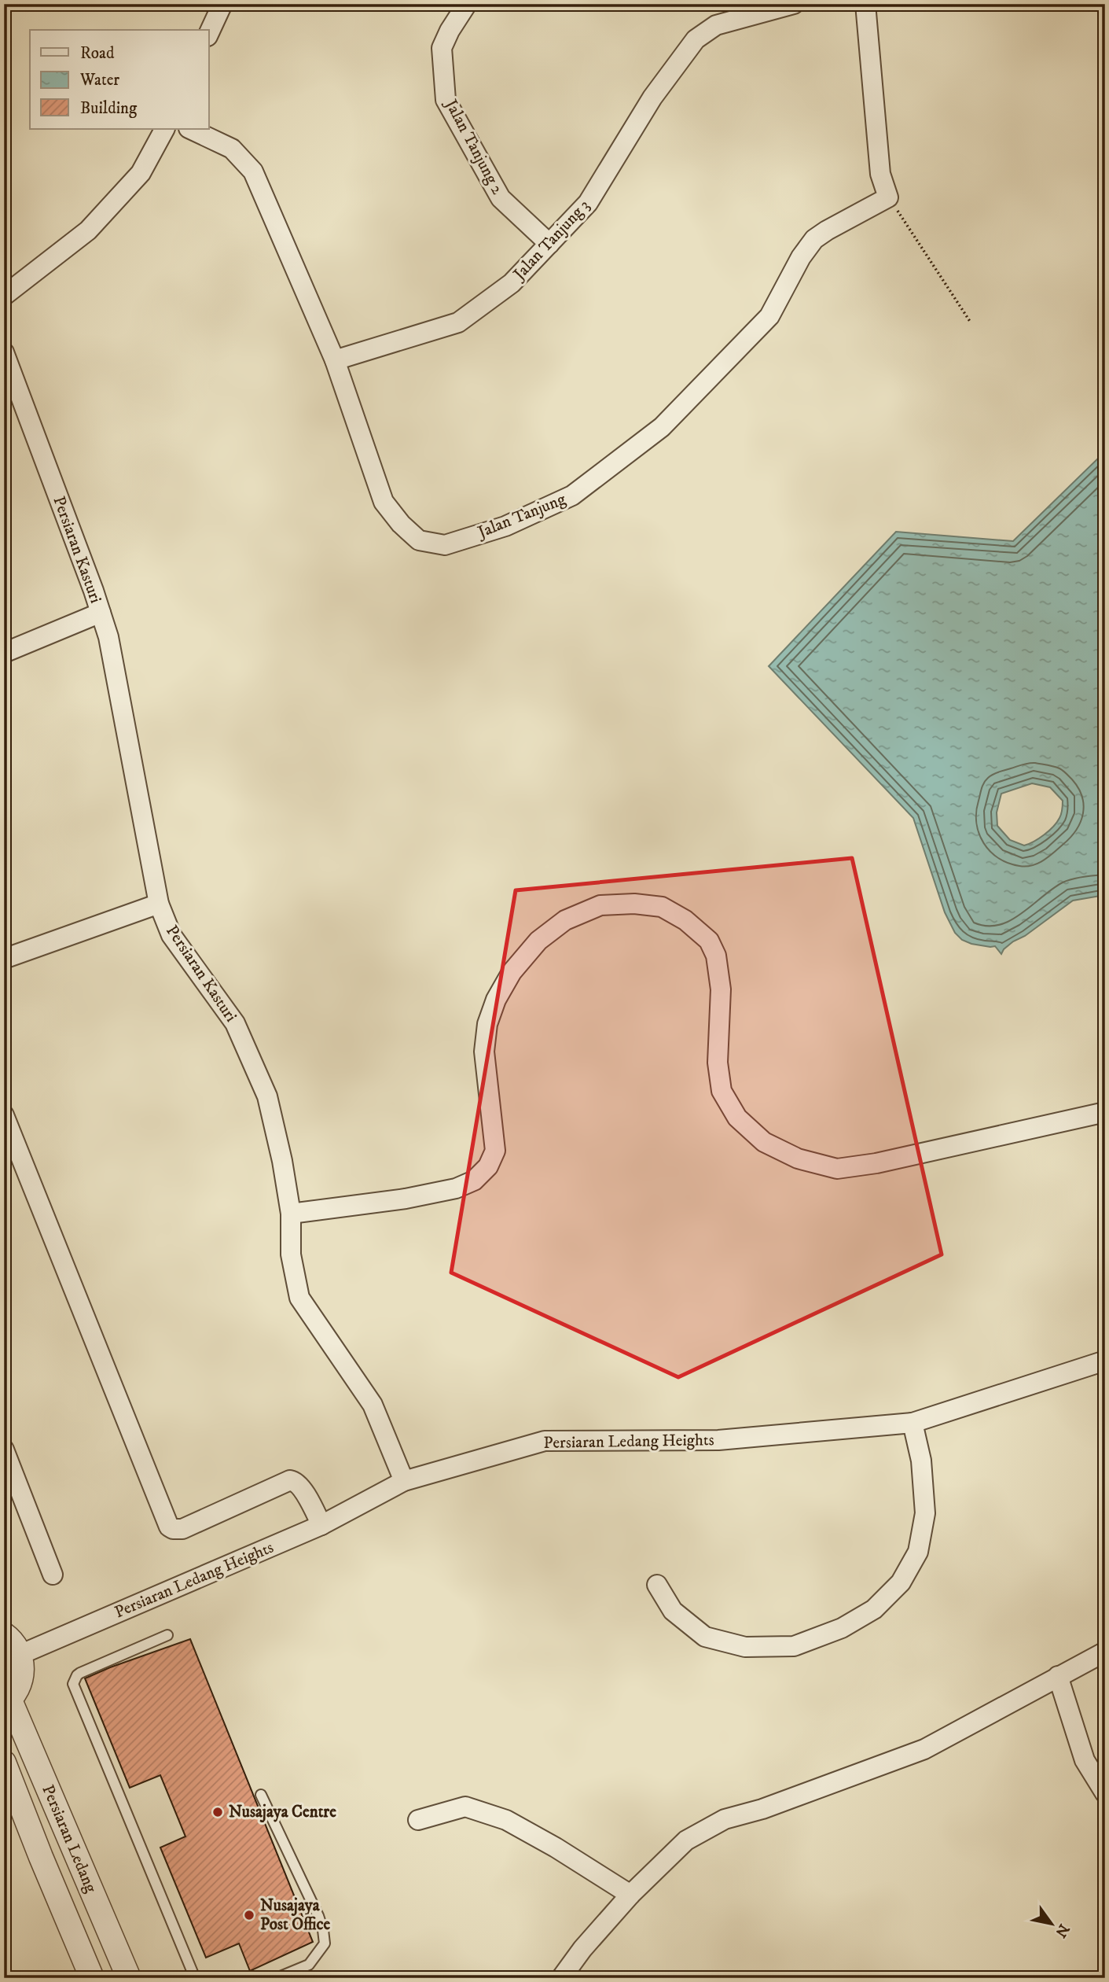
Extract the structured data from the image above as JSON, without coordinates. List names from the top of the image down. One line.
{"streets":{"street":["Jalan Tanjung 2","Jalan Tanjung 3","Jalan Tanjung","Persiaran Kasturi","Persiaran Ledang Heights","Persiaran Ledang"]},"crossings":[["Jalan Tanjung 2","Jalan Tanjung 3"],["Jalan Tanjung 3","Jalan Tanjung"],["Persiaran Kasturi","Persiaran Ledang Heights"]],"places":["Nusajaya Centre","Nusajaya Post Office"],"legend":["Road","Water","Building"],"north":"bottom right"}
